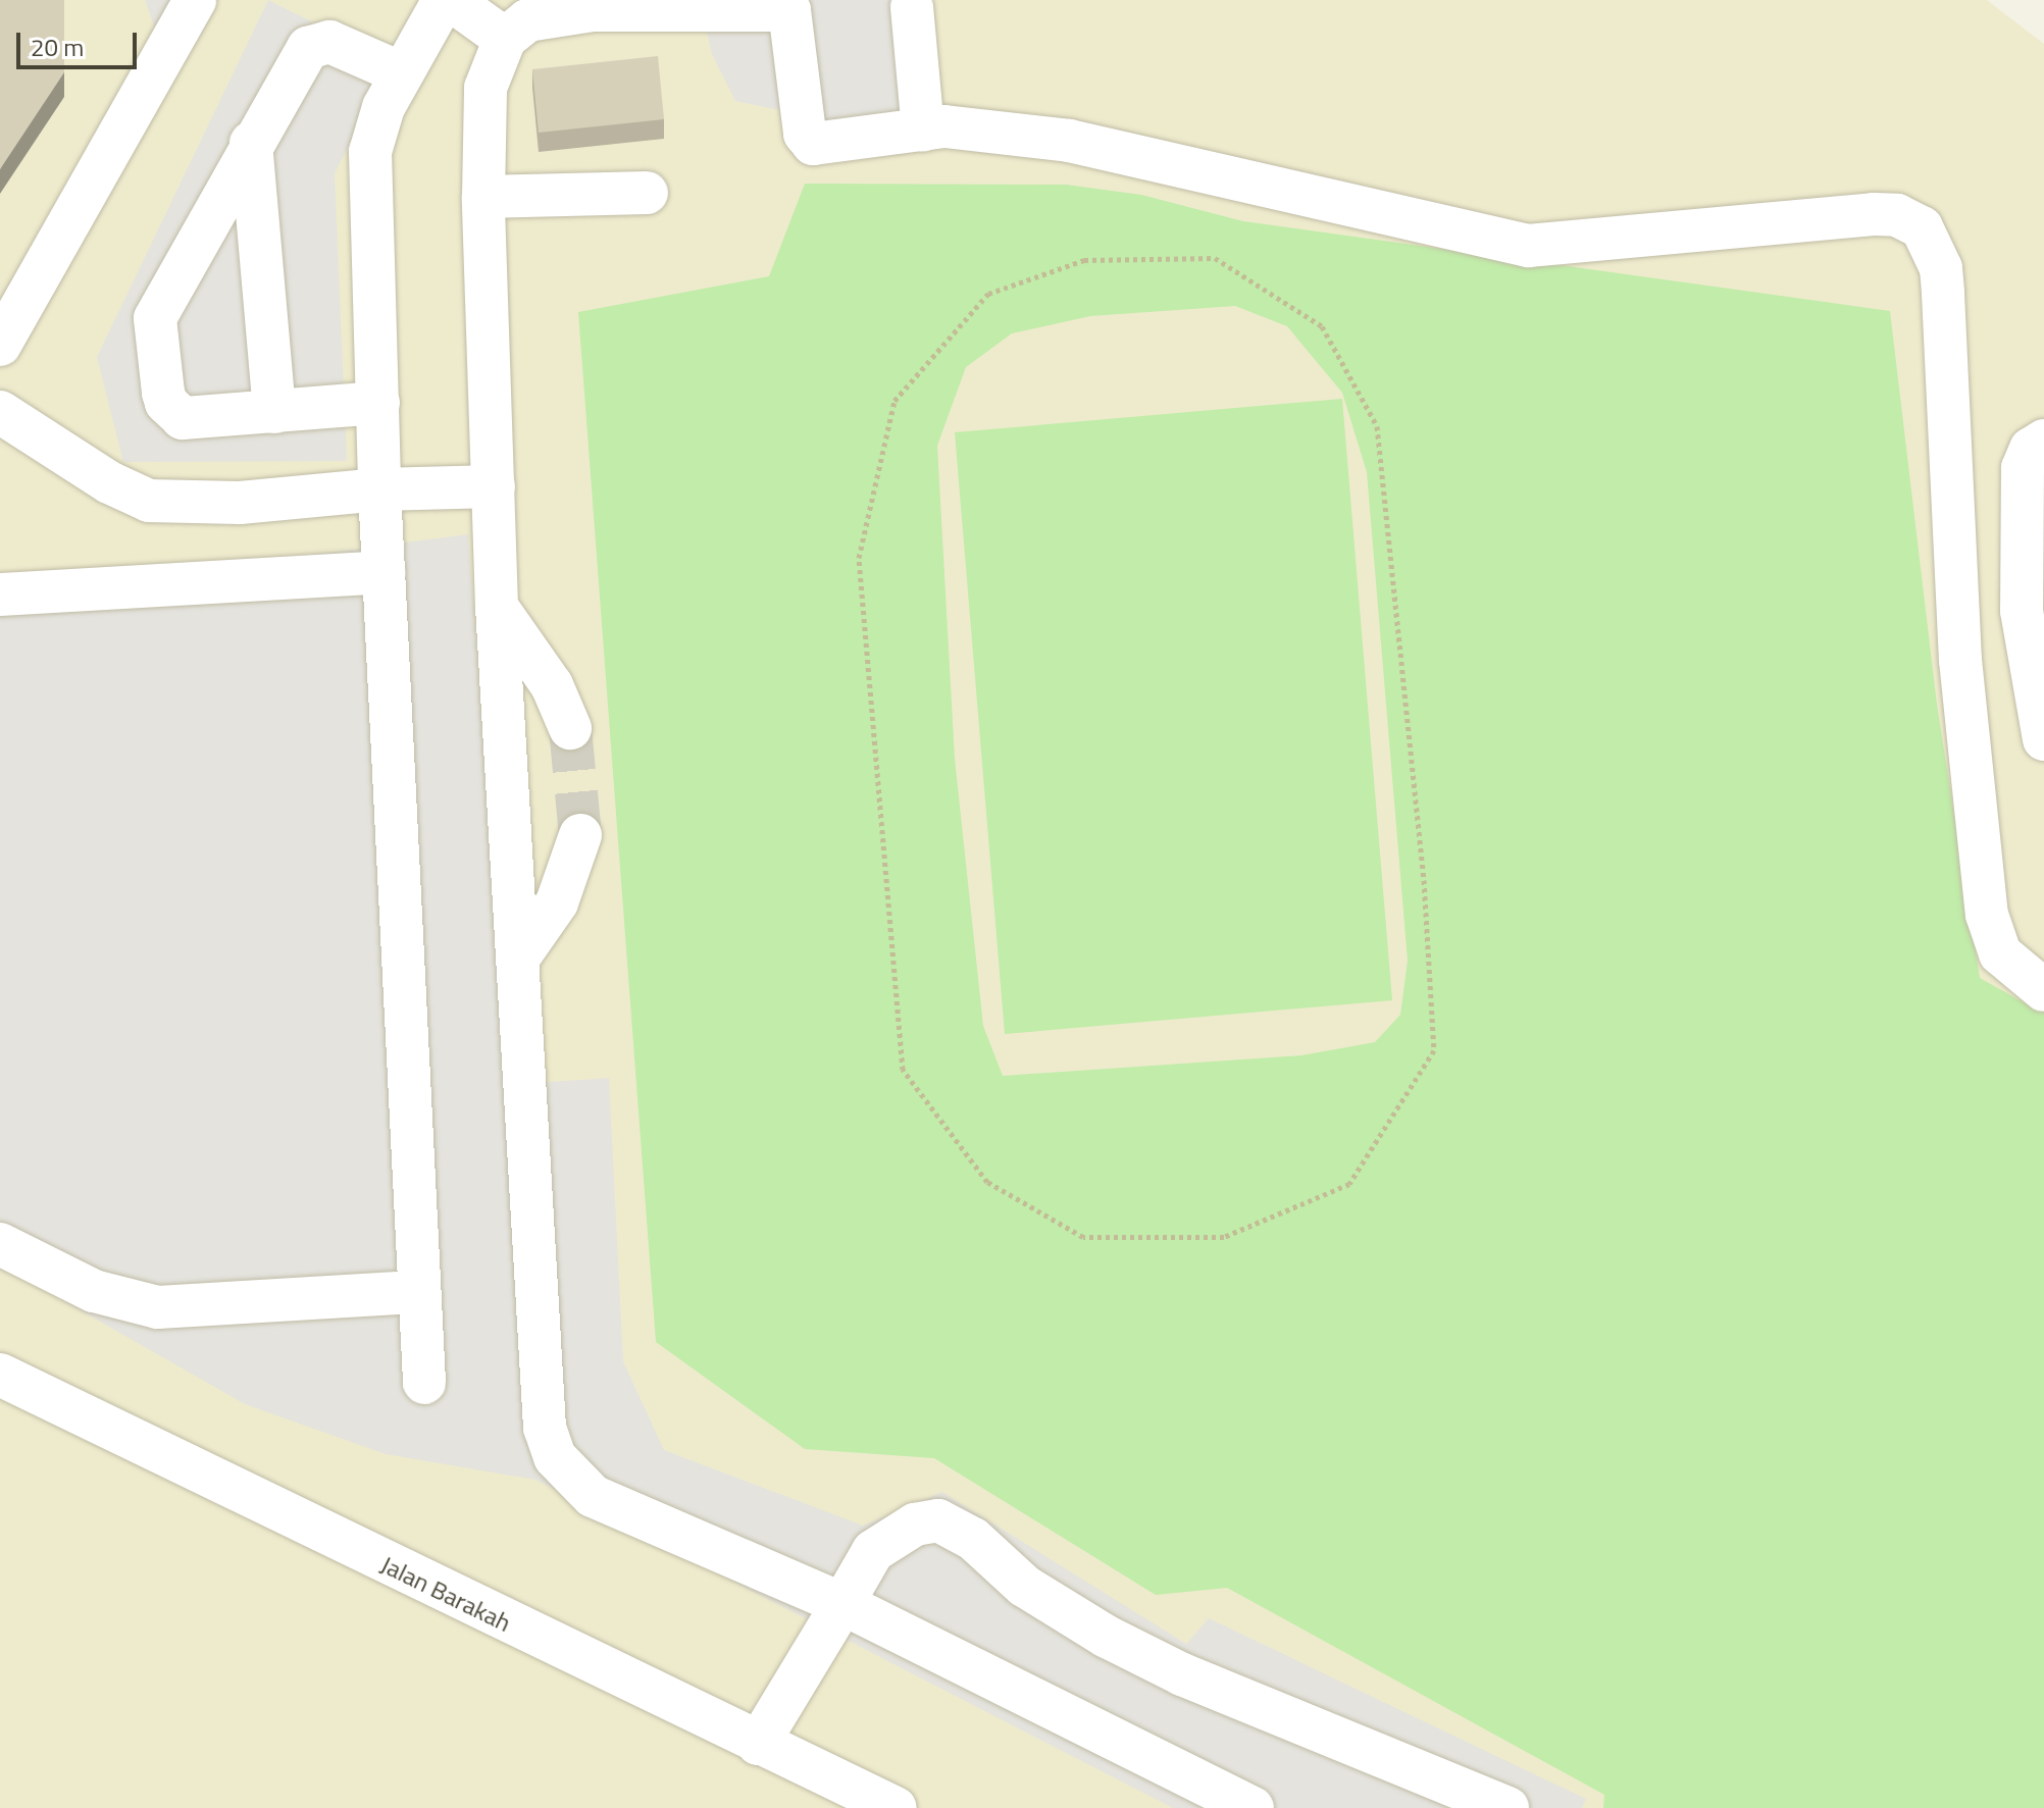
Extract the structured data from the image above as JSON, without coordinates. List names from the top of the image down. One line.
{"streets":{"street":["Jalan Barakah"]},"scale_bar":"20 m"}
